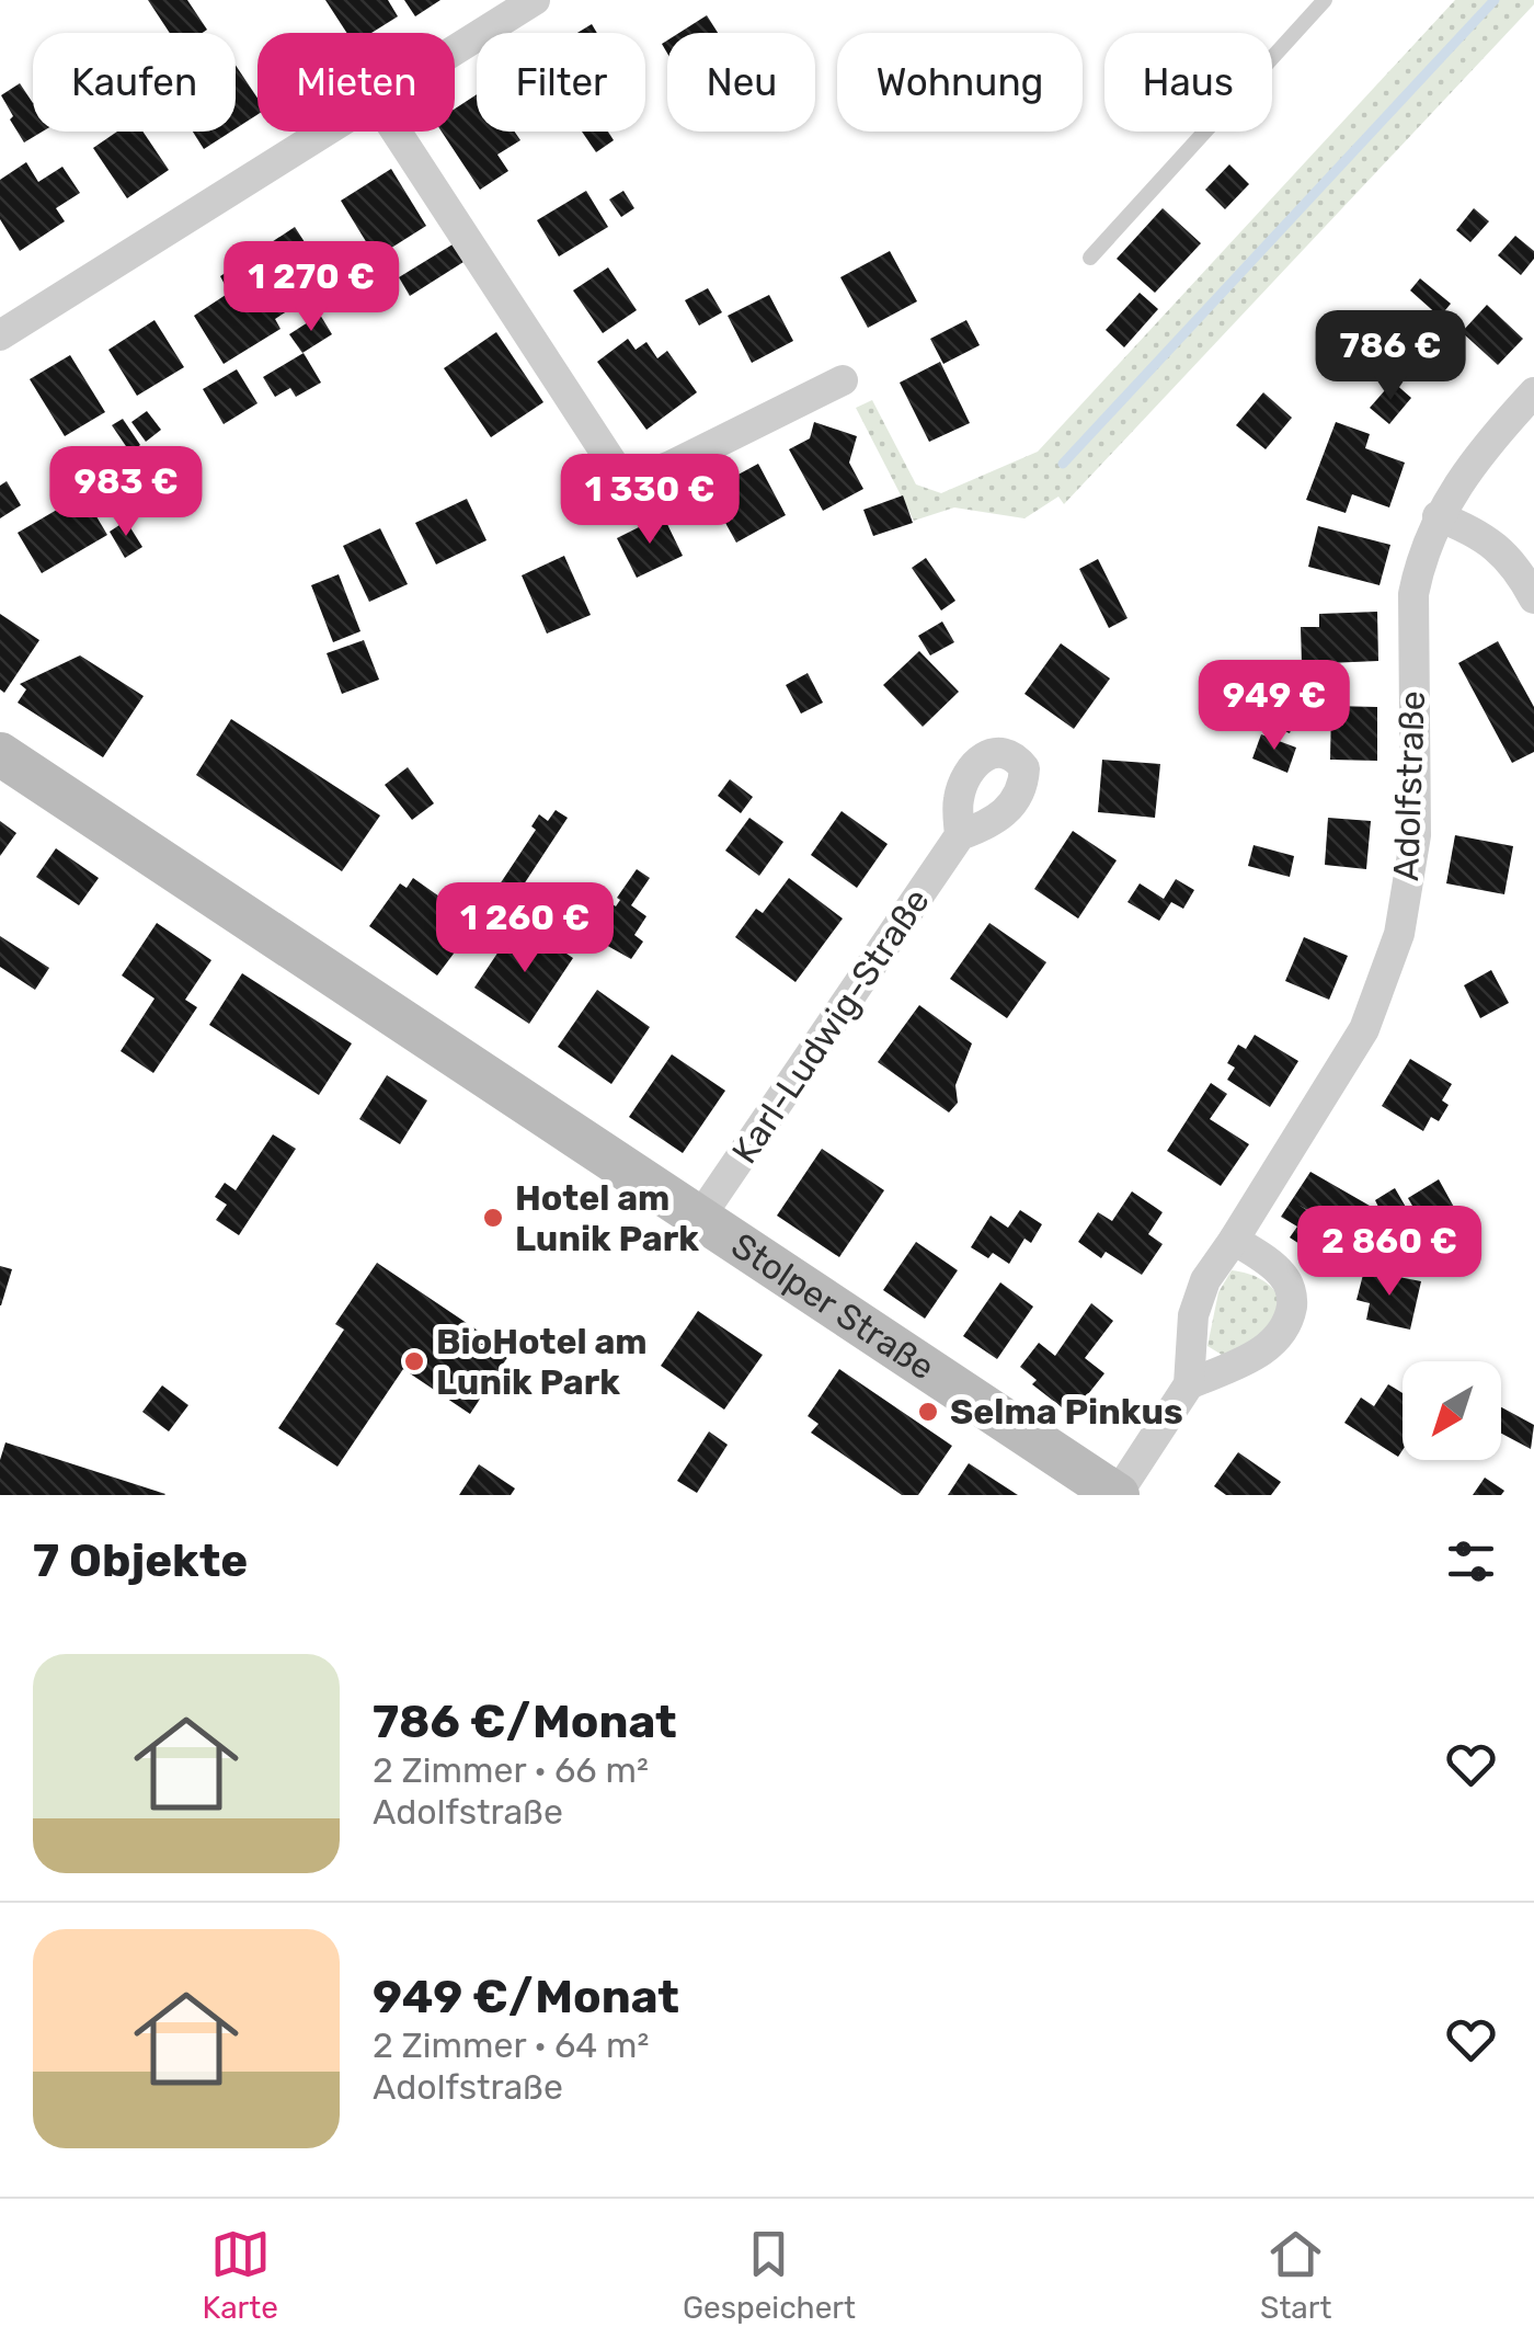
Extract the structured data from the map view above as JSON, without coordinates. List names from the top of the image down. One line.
{"streets":{"main road":["Stolper Straße"],"street":["Adolfstraße","Karl-Ludwig-Straße"]},"crossings":[["Karl-Ludwig-Straße","Stolper Straße"]],"places":["Hotel am Lunik Park","BioHotel am Lunik Park","Selma Pinkus"],"north":"bottom left","page":{"chip":["Kaufen","Mieten","Filter","Neu","Wohnung","Haus"],"price":["1 270 €","786 €","983 €","1 330 €","949 €","1 260 €","2 860 €"],"heading":"7 Objekte","list":[{"name":"786 €/Monat","note":"2 Zimmer · 66 m² · Adolfstraße"},{"name":"949 €/Monat","note":"2 Zimmer · 64 m² · Adolfstraße"}],"tabs":["Karte","Gespeichert","Start"]}}
